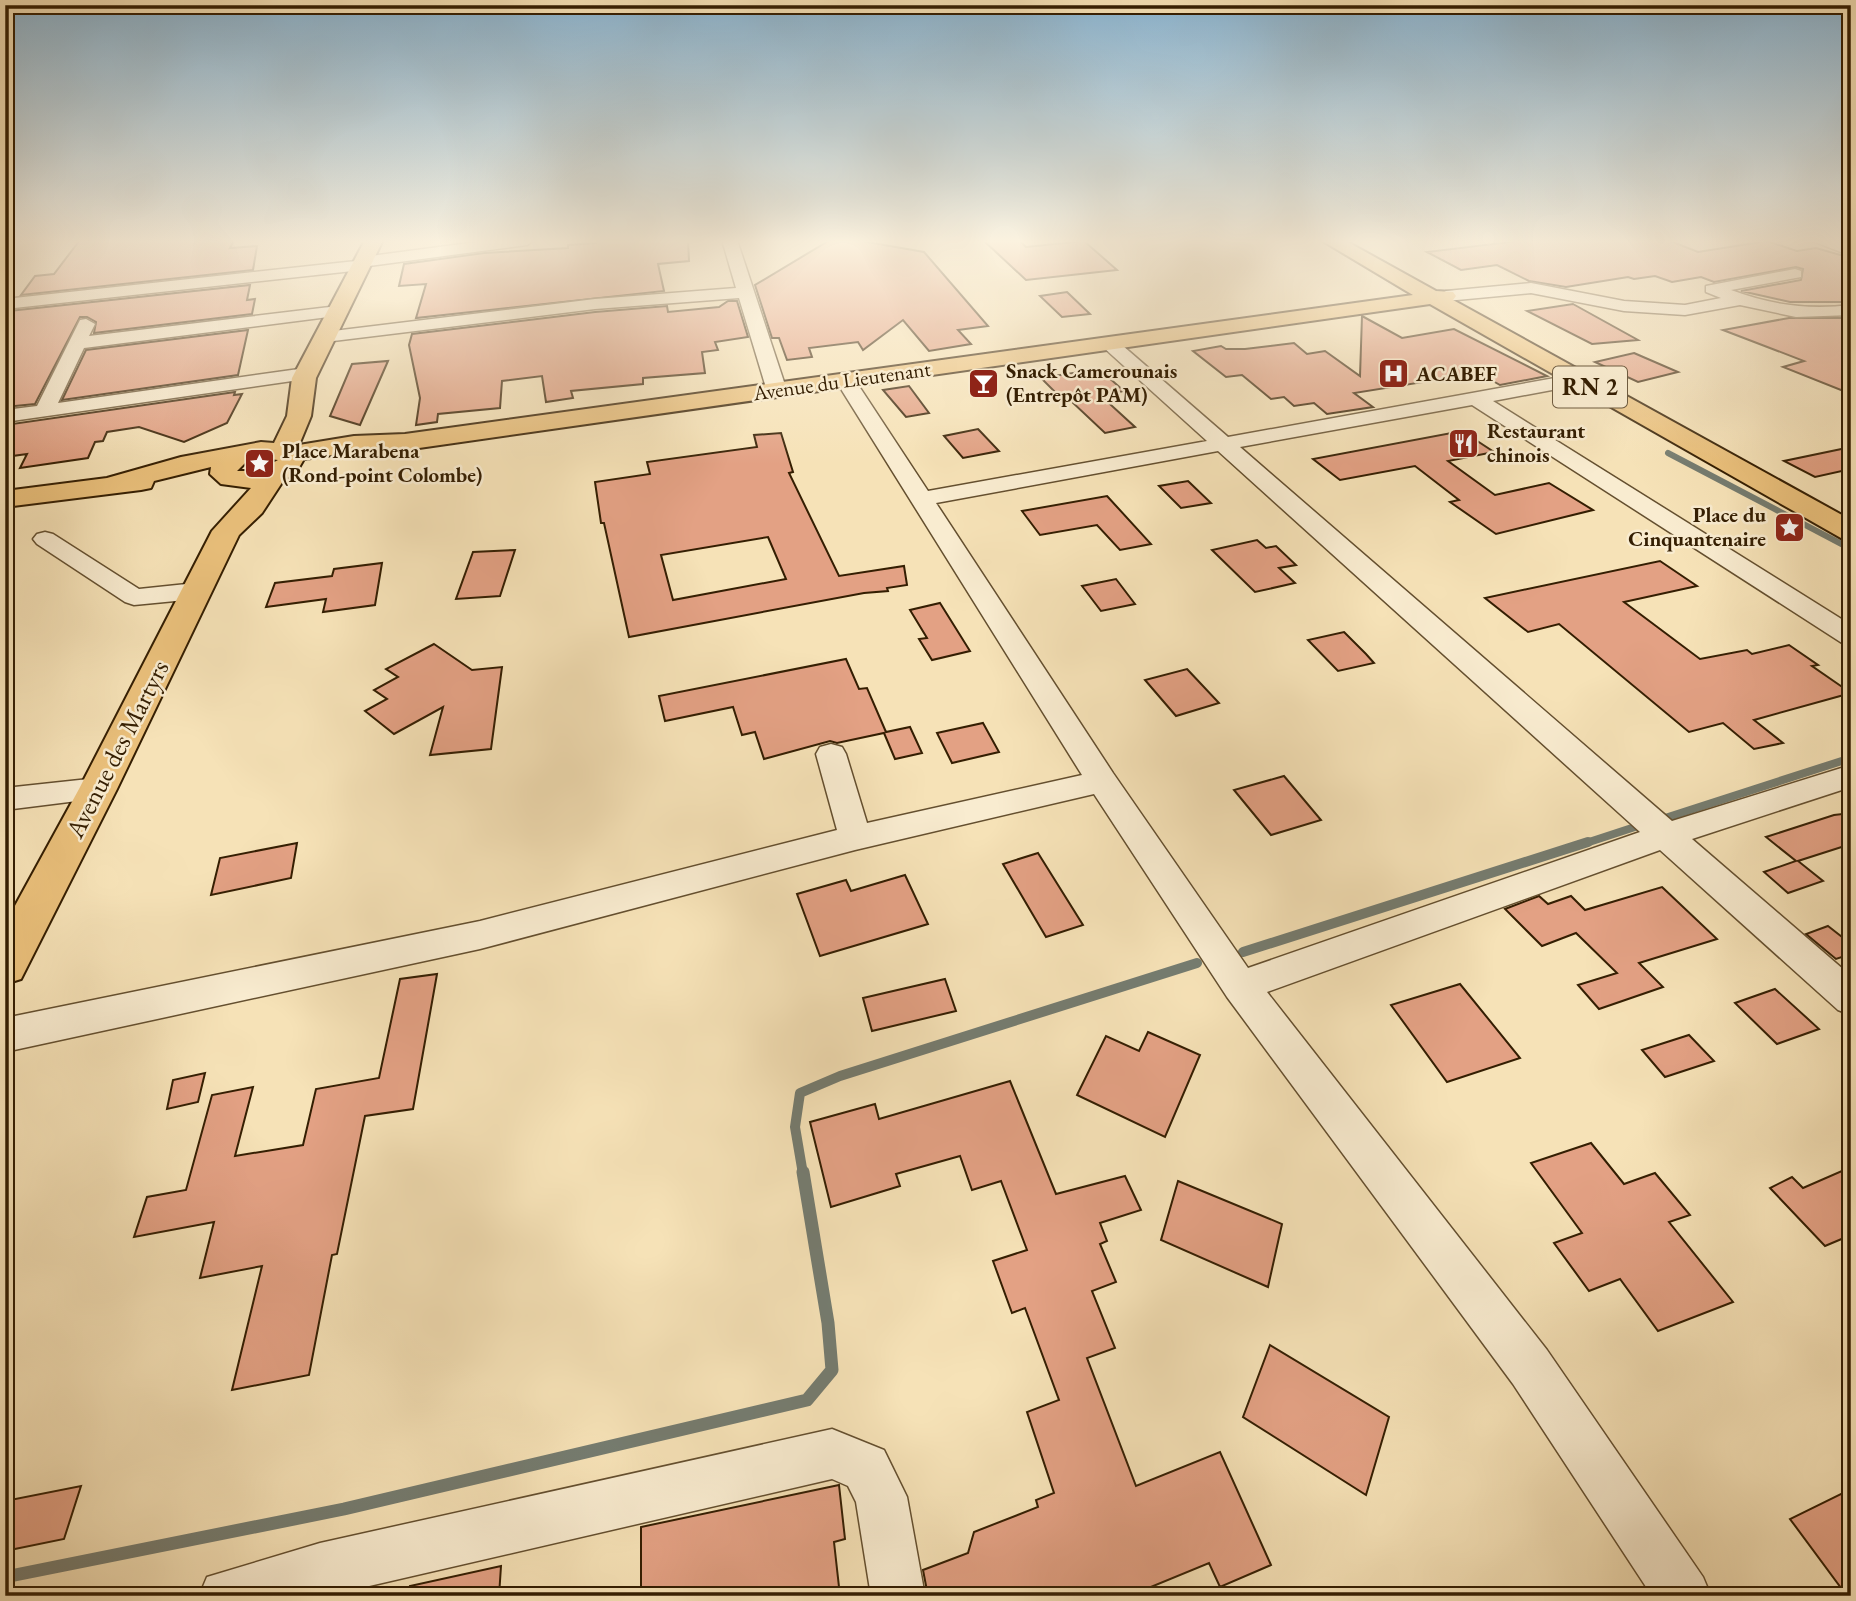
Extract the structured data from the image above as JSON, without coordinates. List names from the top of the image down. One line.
{"streets":{"main road":["Avenue du Lieutenant","RN 2","Avenue des Martyrs"]},"crossings":[["Avenue du Lieutenant","Avenue des Martyrs"]],"places":{"hospital":["ACABEF"],"bar":["Snack Camerounais (Entrepôt PAM)"],"restaurant":["Restaurant chinois"],"place":["Place Marabena (Rond-point Colombe)","Place du Cinquantenaire"]}}
